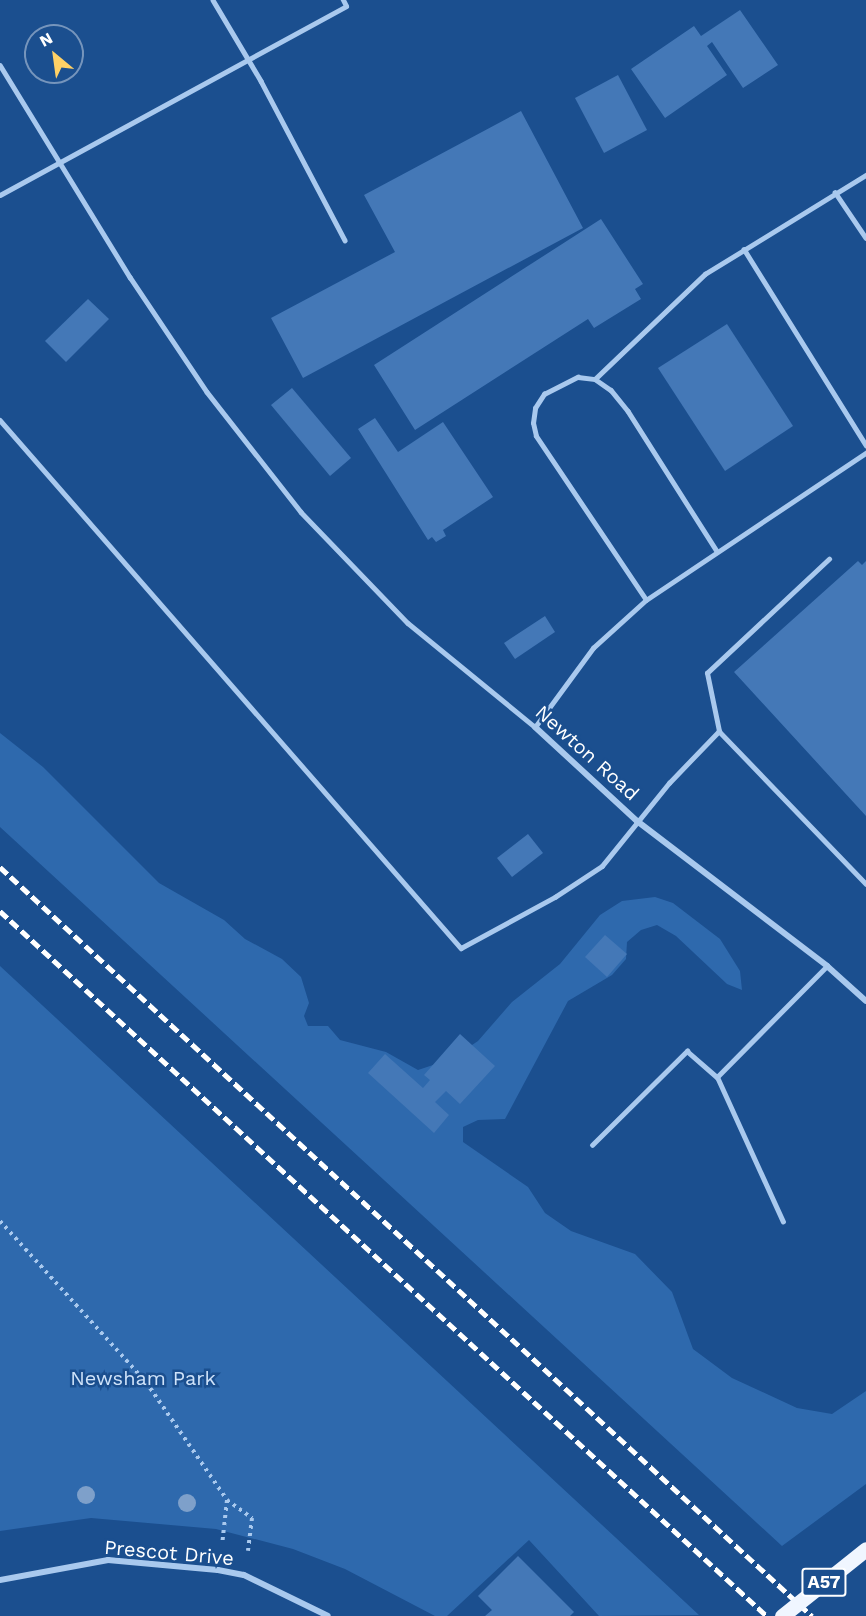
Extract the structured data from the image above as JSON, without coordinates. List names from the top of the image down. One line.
{"streets":{"main road":["A57"],"street":["Newton Road","Prescot Drive"]},"parks":["Newsham Park"],"north":"top left"}
